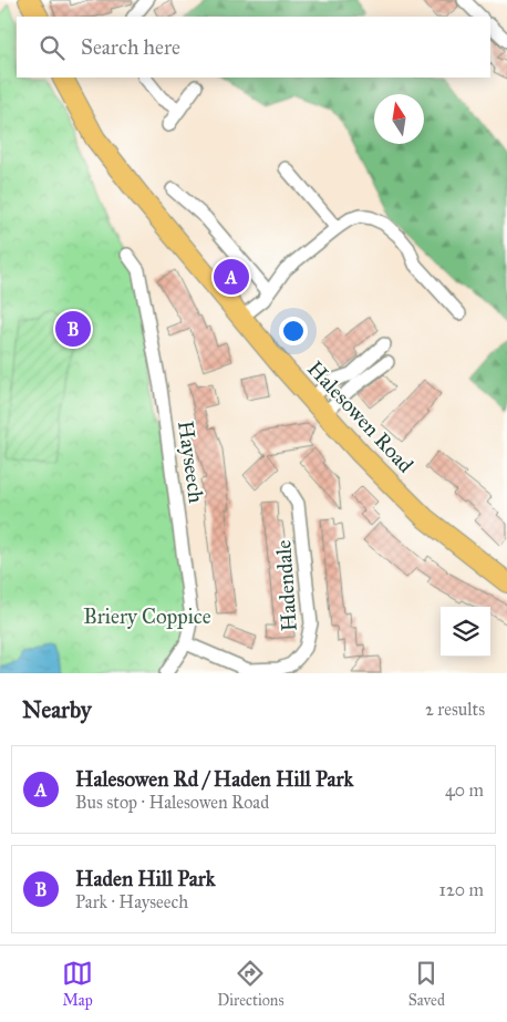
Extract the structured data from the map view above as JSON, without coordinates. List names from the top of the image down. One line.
{"streets":{"main road":["Halesowen Road"],"street":["Hayseech","Hadendale"]},"crossings":[["Hayseech","Hadendale"]],"parks":["Briery Coppice"],"north":"top","page":{"search":"Search here","pins":["A","B"],"heading":["Nearby","2 results"],"list":[{"mark":"A","name":"Halesowen Rd / Haden Hill Park","note":"Bus stop · Halesowen Road","value":"40 m"},{"mark":"B","name":"Haden Hill Park","note":"Park · Hayseech","value":"120 m"}],"nav":["Map","Directions","Saved"]}}
